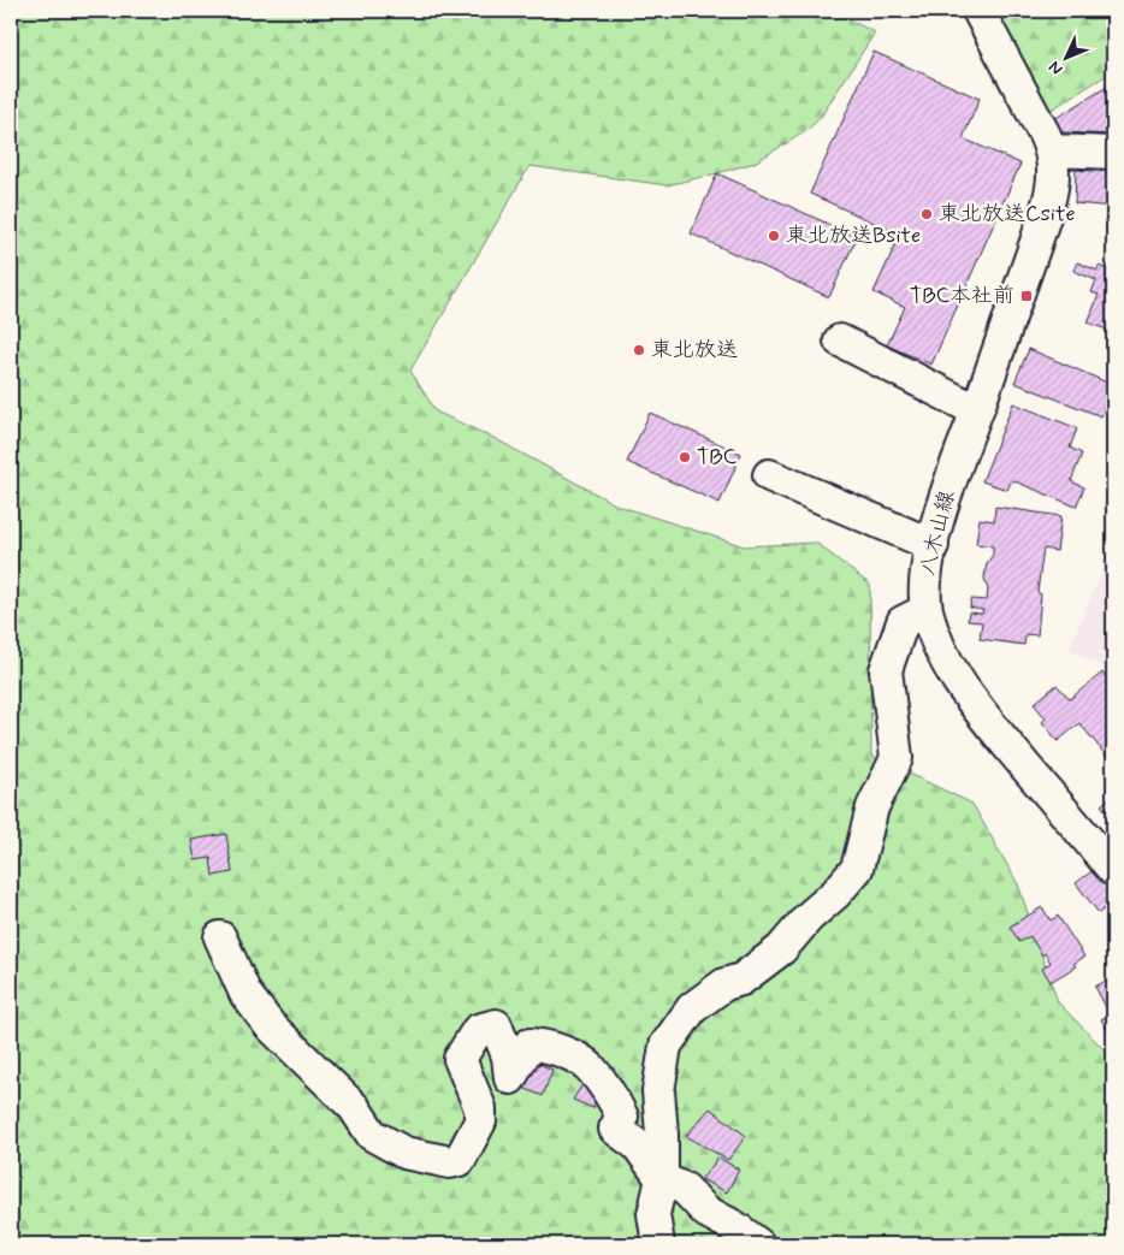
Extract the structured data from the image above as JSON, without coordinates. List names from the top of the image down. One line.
{"streets":{"street":["八木山線"]},"places":{"other":["東北放送Csite","東北放送Bsite","東北放送","TBC"],"transit":["TBC本社前"]},"north":"bottom left"}
